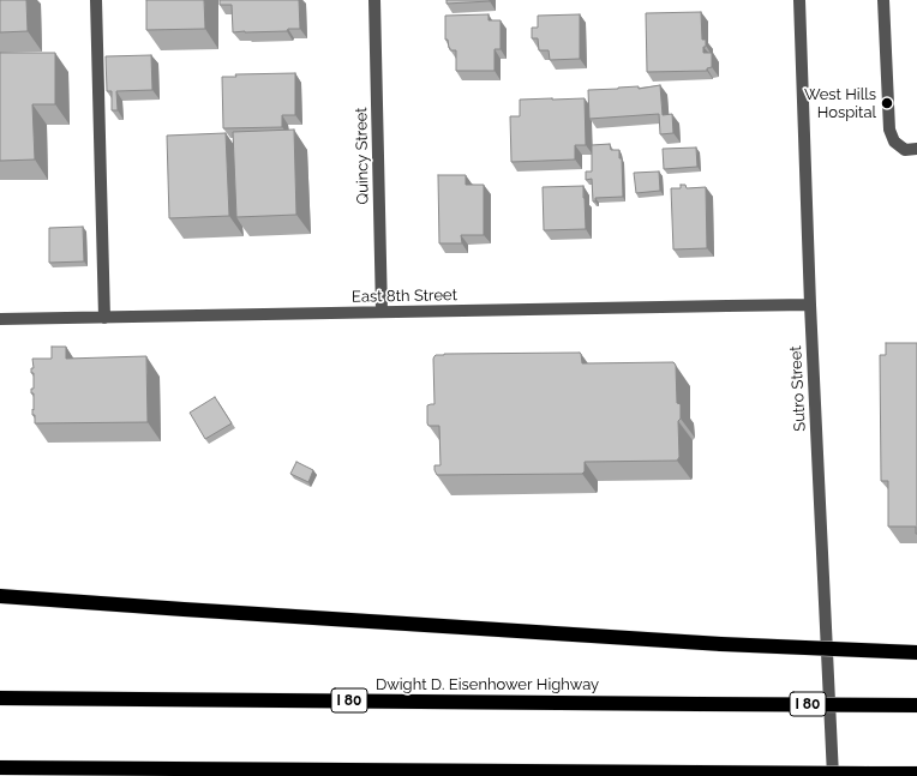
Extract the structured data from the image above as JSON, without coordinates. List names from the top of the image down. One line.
{"streets":{"highway":["Dwight D. Eisenhower Highway","I 80"],"street":["Quincy Street","East 8th Street","Sutro Street"]},"crossings":[["Quincy Street","East 8th Street"],["East 8th Street","Sutro Street"]],"places":["West Hills Hospital"]}
